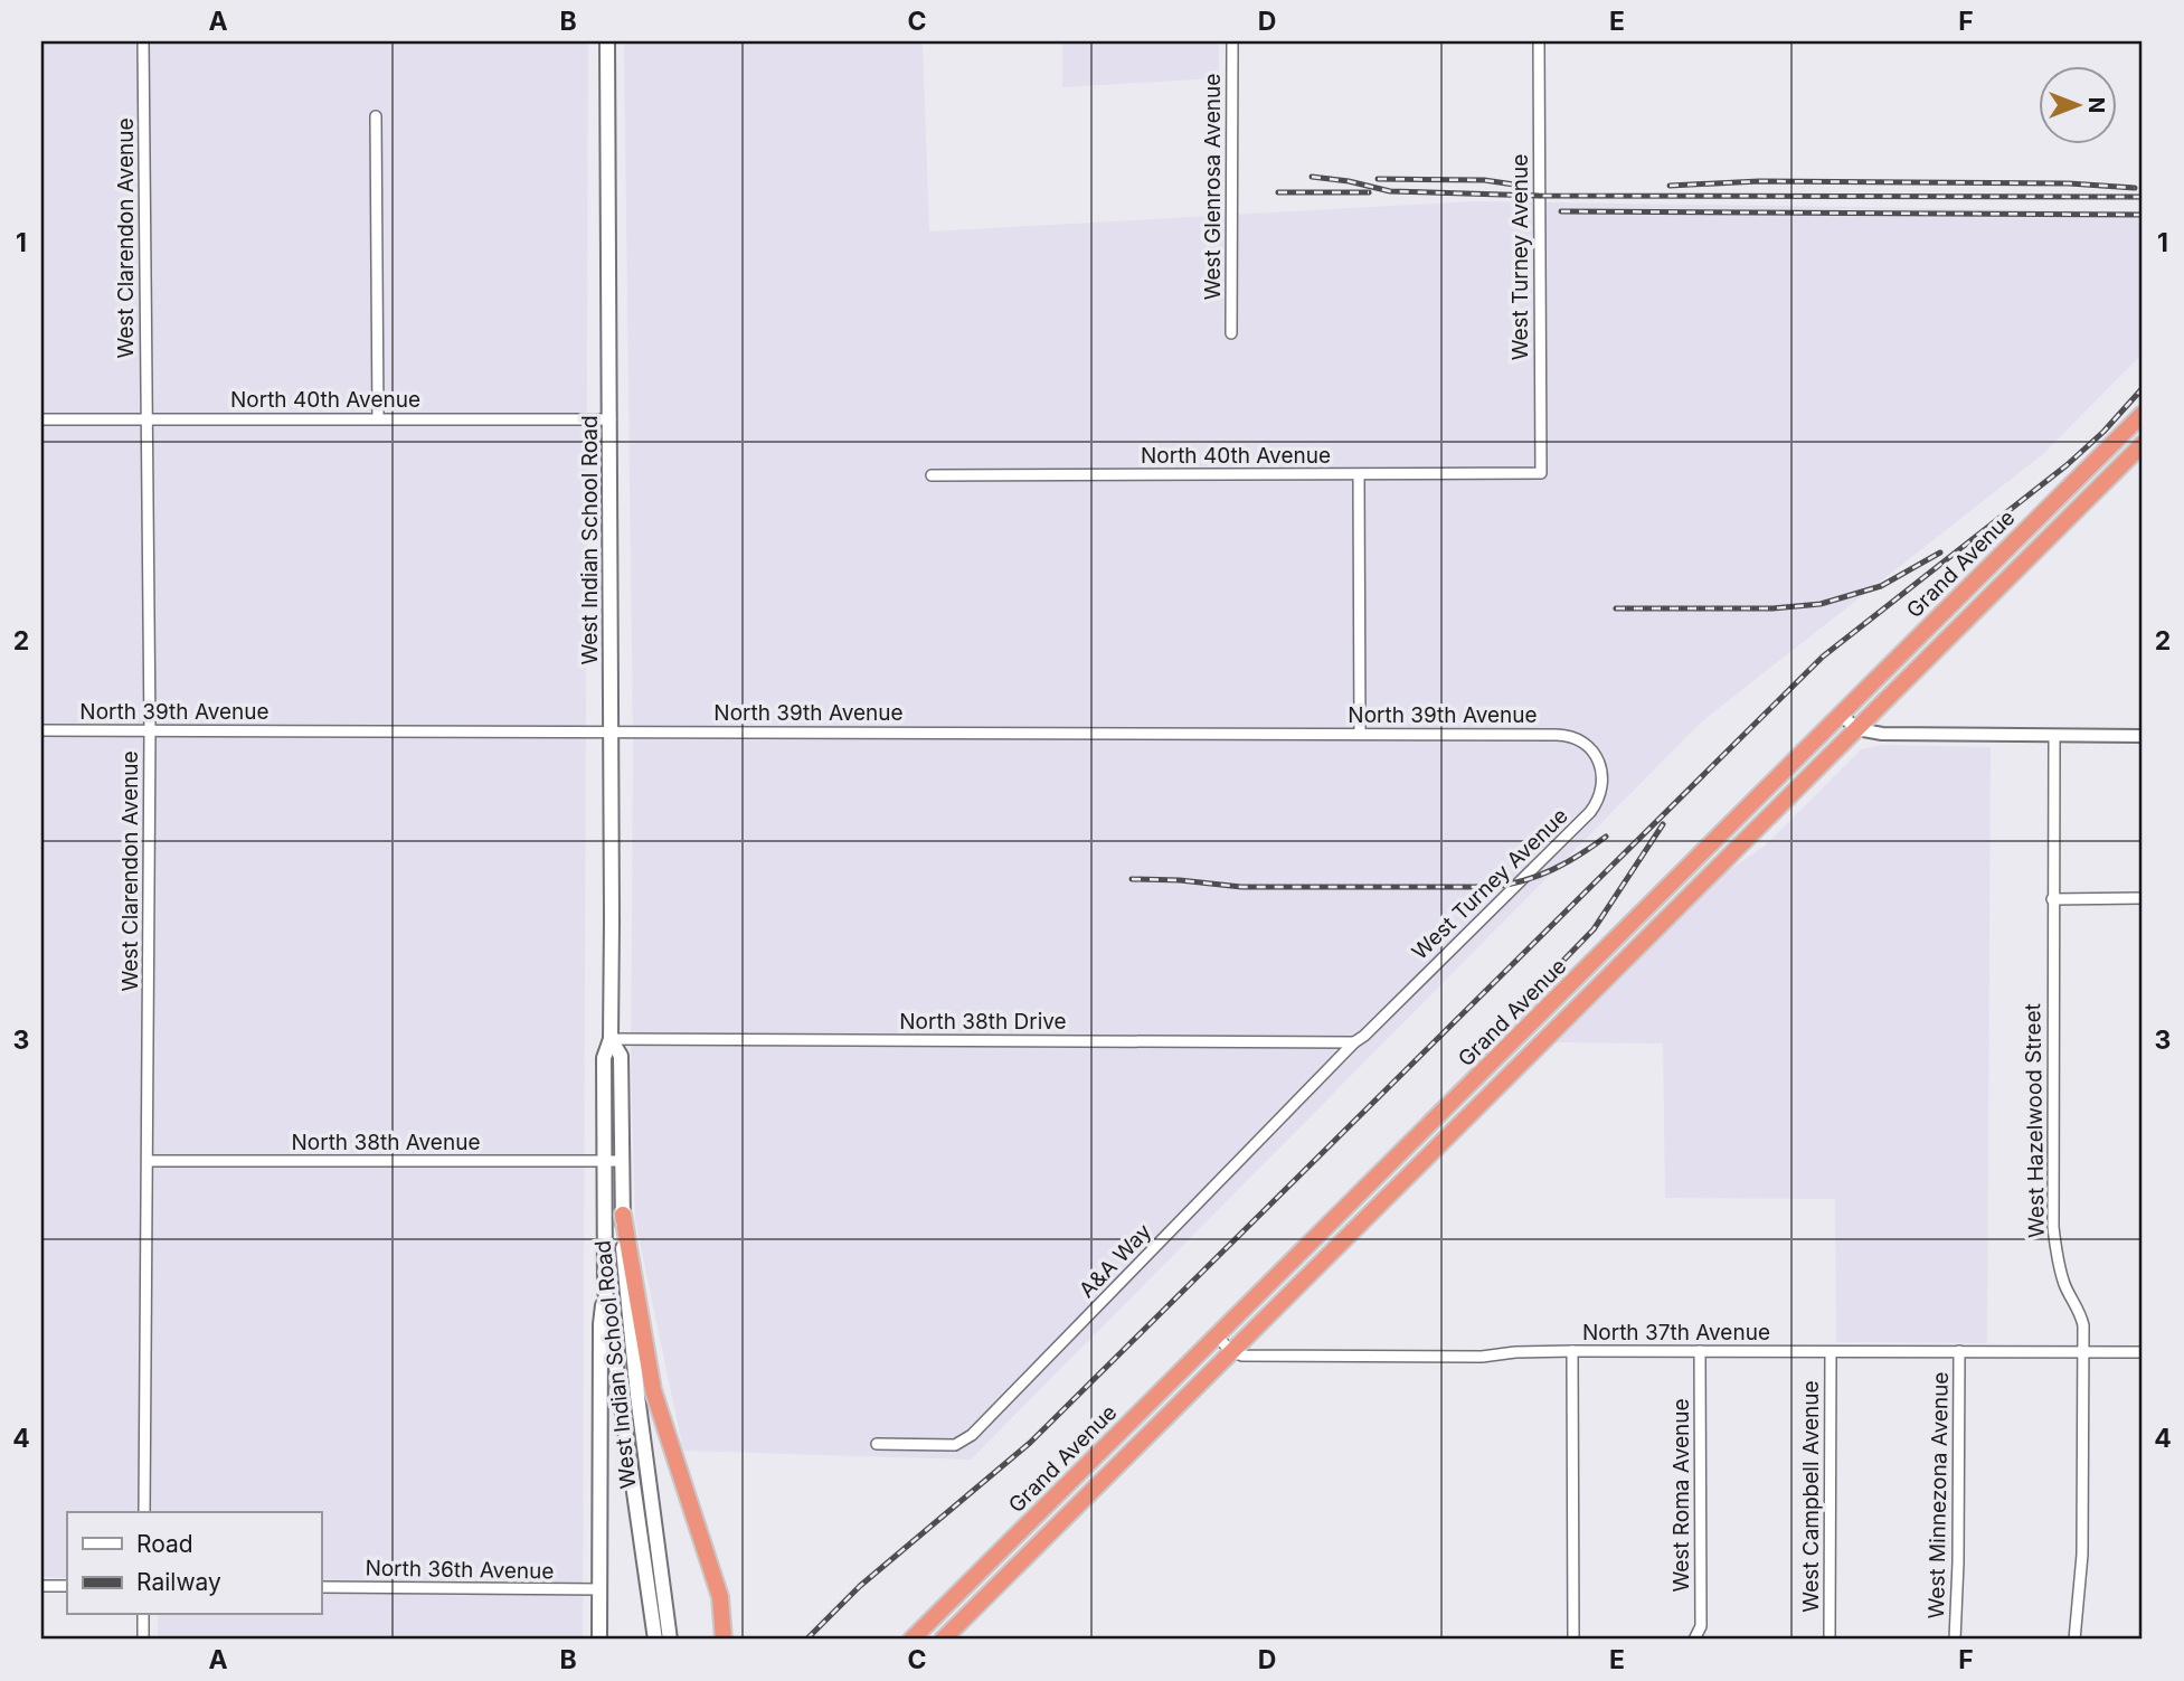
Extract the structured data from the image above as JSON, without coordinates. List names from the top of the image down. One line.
{"streets":{"highway":["Grand Avenue"],"main road":["West Indian School Road"],"street":["West Glenrosa Avenue","West Clarendon Avenue","West Turney Avenue","North 40th Avenue","North 39th Avenue","North 38th Drive","West Hazelwood Street","North 38th Avenue","A&A Way","North 37th Avenue","West Roma Avenue","West Minnezona Avenue","West Campbell Avenue","North 36th Avenue"]},"crossings":[["West Clarendon Avenue","North 40th Avenue"],["West Clarendon Avenue","North 39th Avenue"],["West Clarendon Avenue","North 38th Avenue"],["West Turney Avenue","North 40th Avenue"],["West Turney Avenue","North 39th Avenue"],["West Turney Avenue","North 38th Drive"],["West Turney Avenue","A&A Way"],["North 40th Avenue","West Indian School Road"],["West Indian School Road","North 39th Avenue"],["West Indian School Road","North 38th Drive"],["West Indian School Road","North 38th Avenue"],["Grand Avenue","North 37th Avenue"],["North 38th Drive","A&A Way"],["West Hazelwood Street","North 37th Avenue"],["North 37th Avenue","West Roma Avenue"],["North 37th Avenue","West Minnezona Avenue"],["North 37th Avenue","West Campbell Avenue"]],"legend":["Road","Railway"],"north":"right","grid":{"columns":["A","B","C","D","E","F"],"rows":["1","2","3","4"]}}
